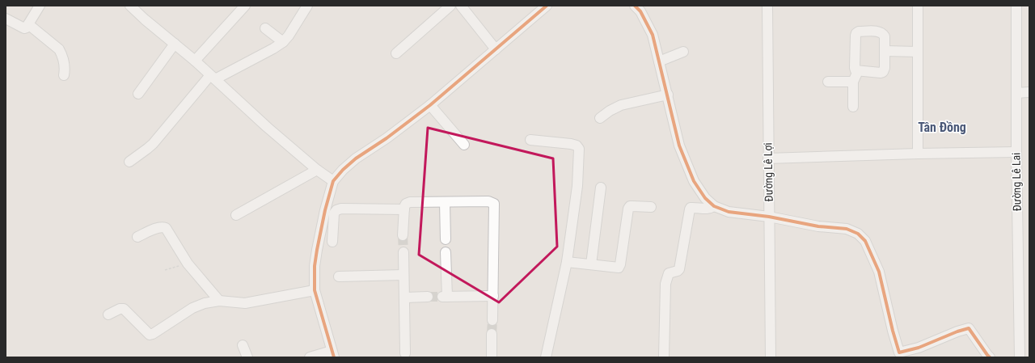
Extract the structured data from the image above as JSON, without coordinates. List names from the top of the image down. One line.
{"streets":{"street":["Đường Lê Lợi","Đường Lê Lai"]},"districts":["Tân Đồng"]}
